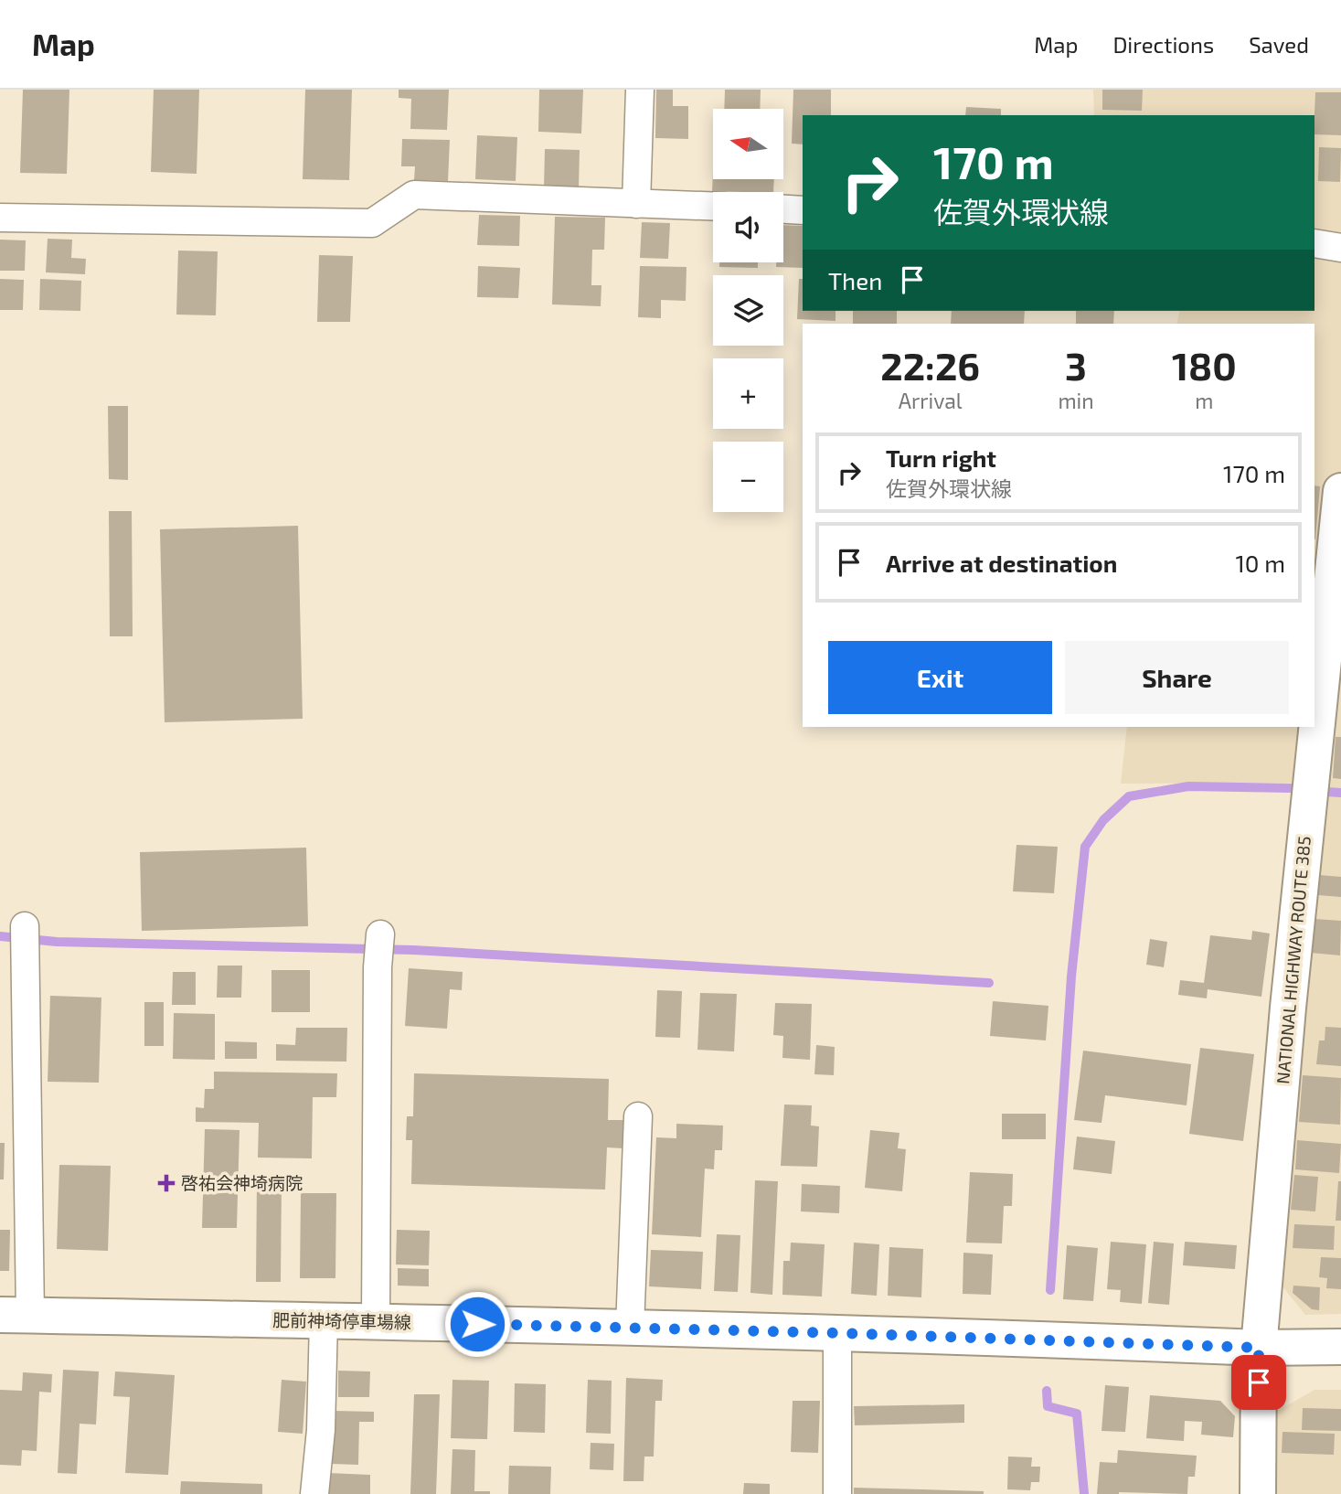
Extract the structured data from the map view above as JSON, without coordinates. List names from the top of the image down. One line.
{"streets":{"main road":["NATIONAL HIGHWAY ROUTE 385","肥前神埼停車場線"]},"crossings":[["NATIONAL HIGHWAY ROUTE 385","肥前神埼停車場線"]],"places":{"health":["啓祐会神埼病院"]},"north":"left","page":{"header":"Map","nav":["Map","Directions","Saved"],"map_buttons":["+","−"],"turn":["170 m","佐賀外環状線"],"then":"Then","eta":["22:26","Arrival","3","min","180","m"],"list":[{"name":"Turn right","note":"佐賀外環状線","value":"170 m"},{"name":"Arrive at destination","value":"10 m"}],"buttons":["Exit","Share"]}}
